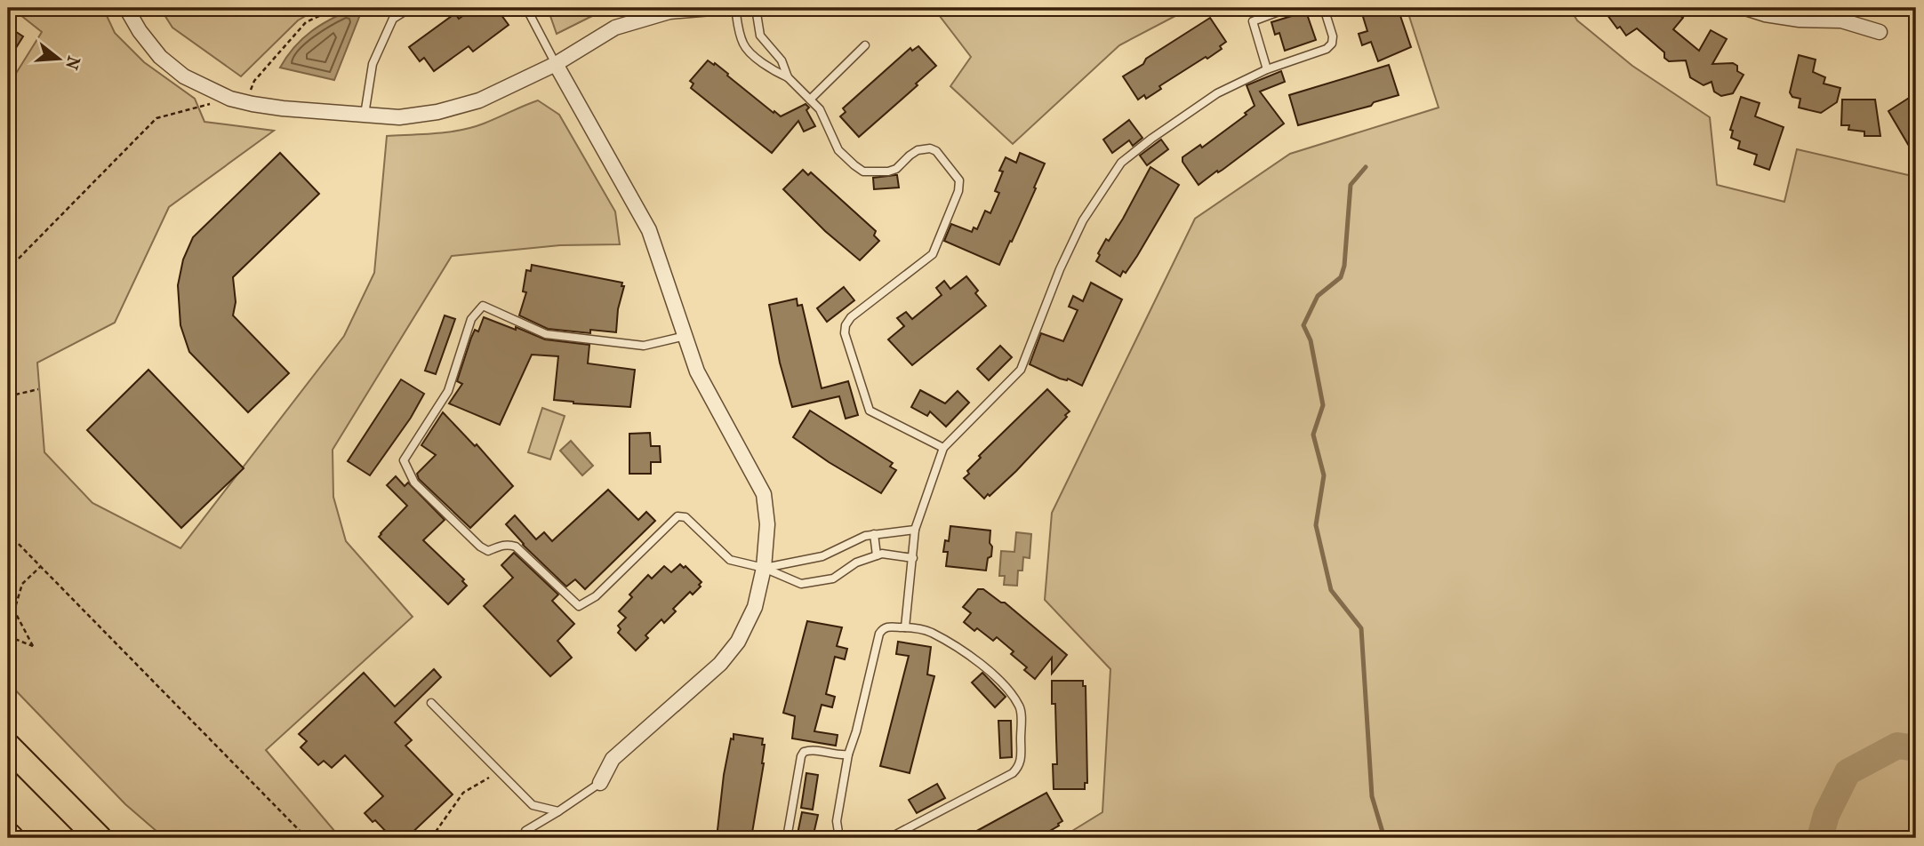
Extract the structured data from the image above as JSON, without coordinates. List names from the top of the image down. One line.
{"north":"right"}
